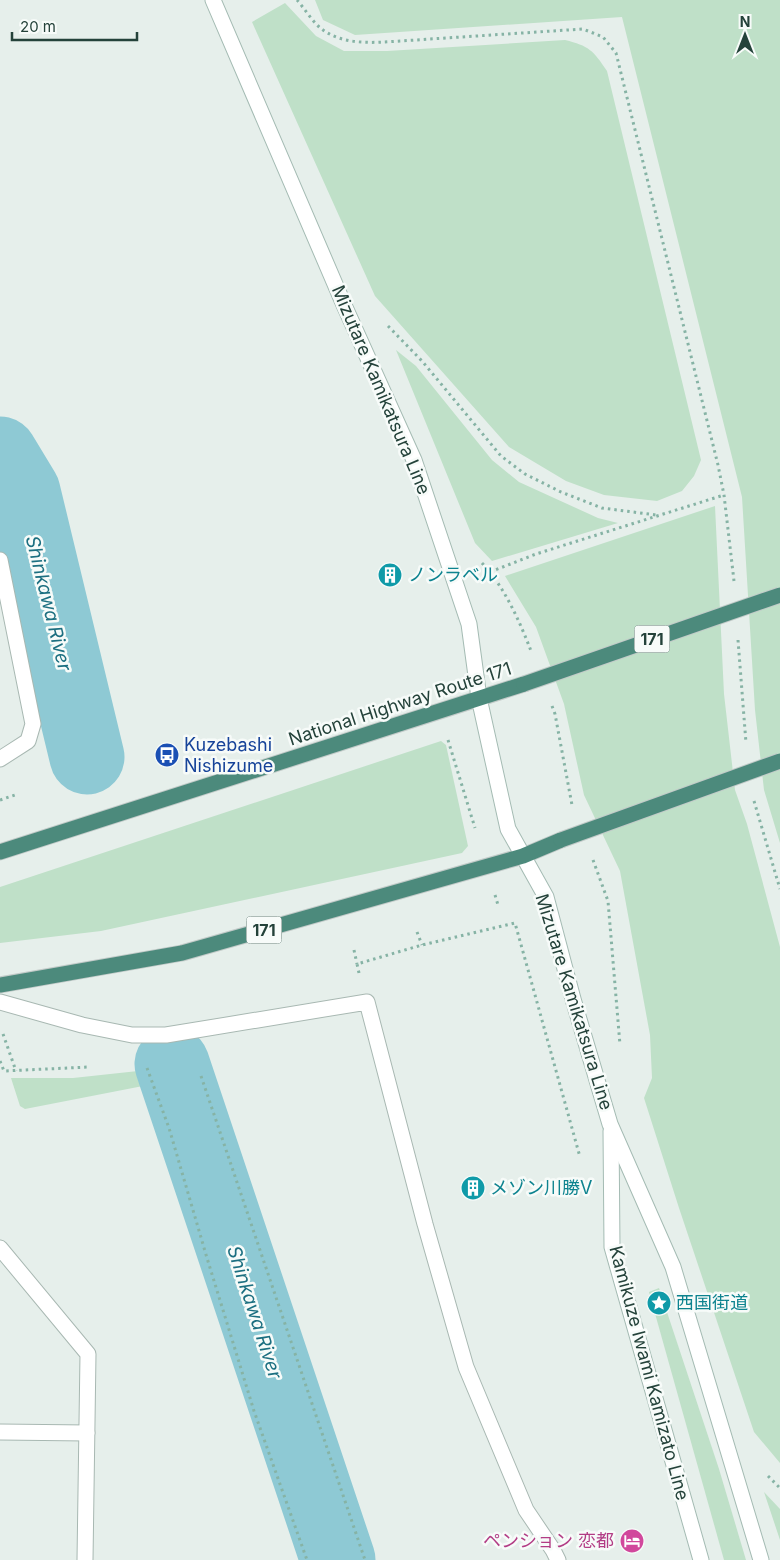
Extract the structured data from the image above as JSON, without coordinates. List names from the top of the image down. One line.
{"streets":{"highway":["171","National Highway Route 171"],"main road":["Mizutare Kamikatsura Line","Kamikuze Iwami Kamizato Line"]},"crossings":[["Mizutare Kamikatsura Line","171"],["Mizutare Kamikatsura Line","National Highway Route 171"],["Mizutare Kamikatsura Line","Kamikuze Iwami Kamizato Line"]],"water":["Shinkawa River"],"places":{"building":["ノンラベル","メゾン川勝Ⅴ"],"bus stop":["Kuzebashi Nishizume"],"place":["西国街道"],"hotel":["ペンション 恋都"]},"scale_bar":"20 m","north":"top"}
